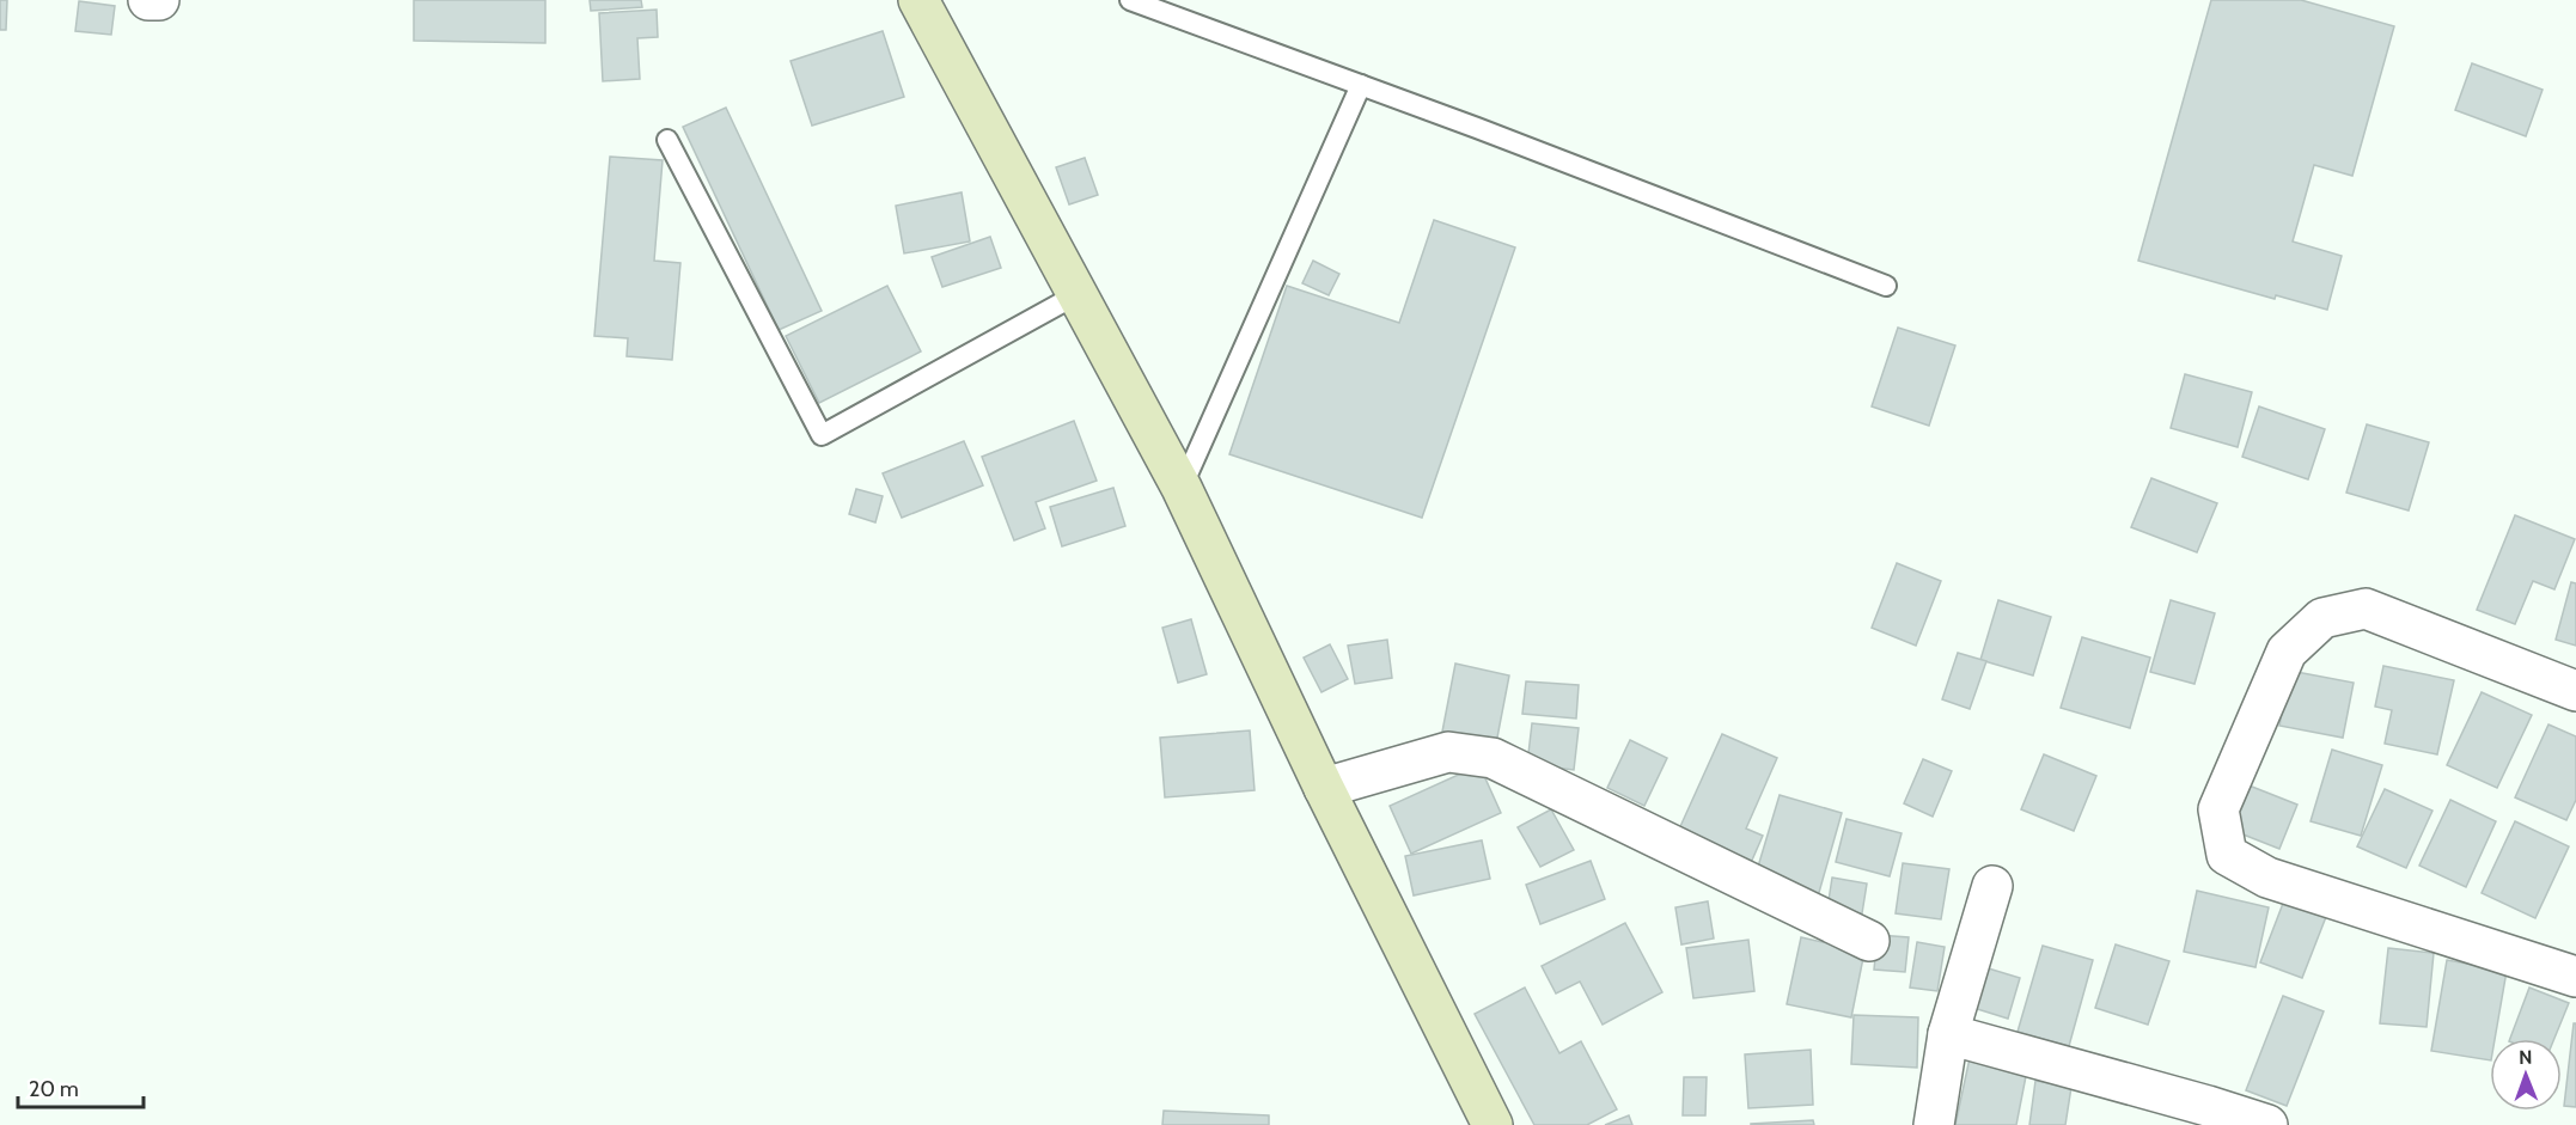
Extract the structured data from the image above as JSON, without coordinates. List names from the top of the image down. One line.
{"scale_bar":"20 m","north":"top"}
